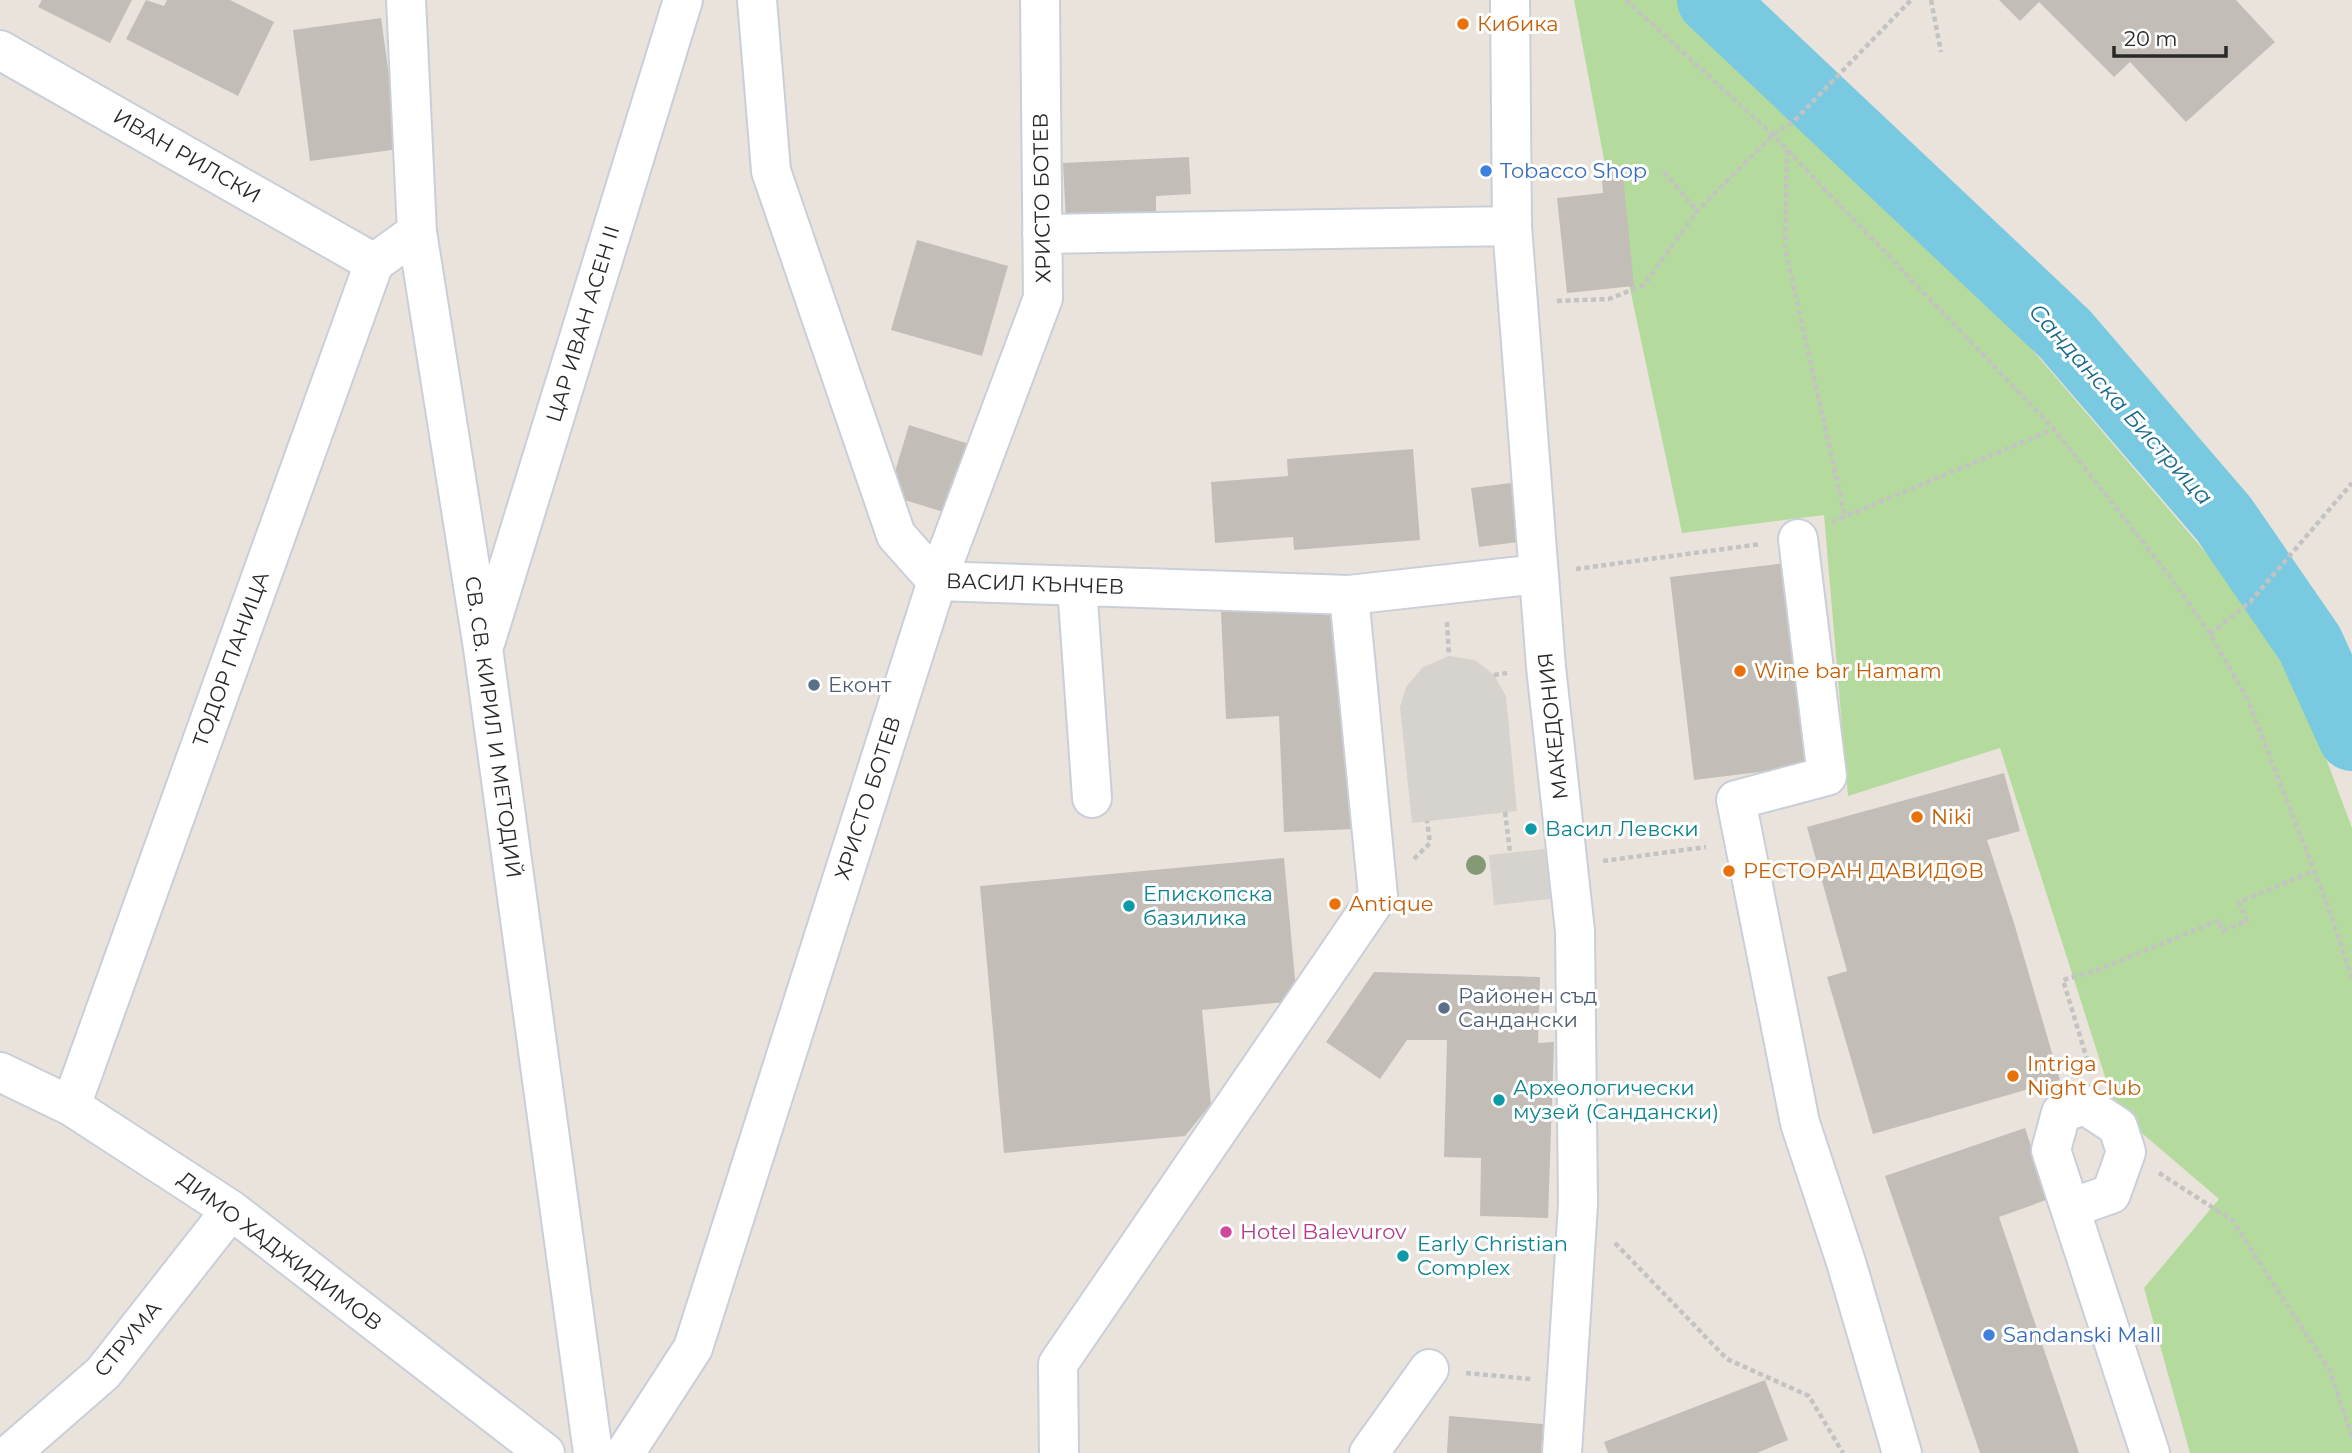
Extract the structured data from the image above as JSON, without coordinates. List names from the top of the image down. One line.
{"streets":{"street":["ИВАН РИЛСКИ","ХРИСТО БОТЕВ","ЦАР ИВАН АСЕН II","ВАСИЛ КЪНЧЕВ","ТОДОР ПАНИЦА","МАКЕДОНИЯ","СВ. СВ. КИРИЛ И МЕТОДИЙ","ДИМО ХАДЖИДИМОВ","СТРУМА"]},"crossings":[["ИВАН РИЛСКИ","ТОДОР ПАНИЦА"],["ХРИСТО БОТЕВ","ВАСИЛ КЪНЧЕВ"],["ЦАР ИВАН АСЕН II","СВ. СВ. КИРИЛ И МЕТОДИЙ"],["ВАСИЛ КЪНЧЕВ","МАКЕДОНИЯ"],["ТОДОР ПАНИЦА","ДИМО ХАДЖИДИМОВ"],["ДИМО ХАДЖИДИМОВ","СТРУМА"]],"water":["Санданска Бистрица"],"places":["Кибика","Tobacco Shop","Wine bar Hamam","Еконт","Niki","Васил Левски","РЕСТОРАН ДАВИДОВ","Antique","Епископска базилика","Районен съд Сандански","Intriga Night Club","Археологически музей (Сандански)","Hotel Balevurov","Early Christian Complex","Sandanski Mall"],"scale_bar":"20 m"}
